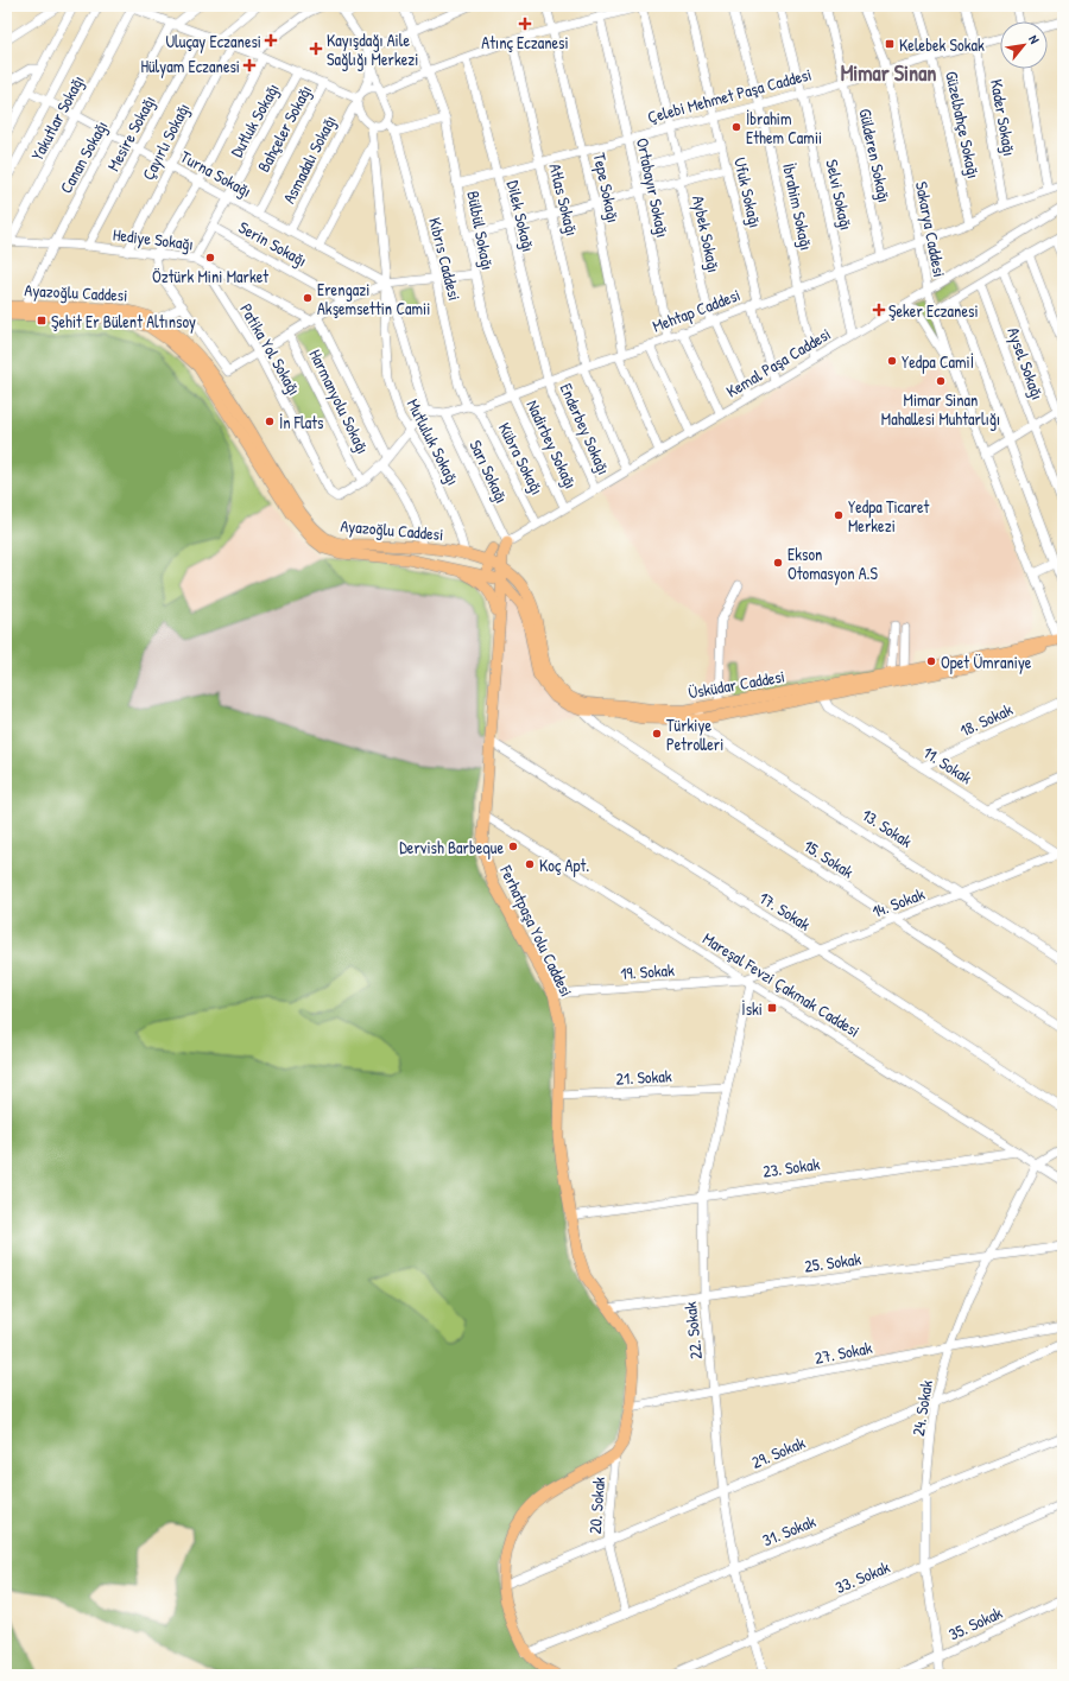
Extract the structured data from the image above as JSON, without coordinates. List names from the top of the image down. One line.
{"streets":{"main road":["Ayazoğlu Caddesi","Üsküdar Caddesi","Ferhatpaşa Yolu Caddesi"],"street":["Çelebi Mehmet Paşa Caddesi","Yakutlar Sokağı","Kader Sokağı","Dutluk Sokağı","Güzelbahçe Sokağı","Bahçeler Sokağı","Mesire Sokağı","Çayırlı Sokağı","Gülderen Sokağı","Canan Sokağı","Asmadalı Sokağı","Turna Sokağı","Tepe Sokağı","Ortabayır Sokağı","Ufuk Sokağı","Selvi Sokağı","Atlas Sokağı","İbrahim Sokağı","Dilek Sokağı","Sakarya Caddesi","Bülbül Sokağı","Aybek Sokağı","Hediye Sokağı","Serin Sokağı","Kıbrıs Caddesi","Mehtap Caddesi","Patika Yol Sokağı","Kemal Paşa Caddesi","Aysel Sokağı","Harmanyolu Sokağı","Enderbey Sokağı","Mutluluk Sokağı","Nadirbey Sokağı","Kübra Sokağı","Sarı Sokağı","18. Sokak","11. Sokak","13. Sokak","15. Sokak","14. Sokak","17. Sokak","19. Sokak","Mareşal Fevzi Çakmak Caddesi","21. Sokak","23. Sokak","25. Sokak","22. Sokak","27. Sokak","24. Sokak","29. Sokak","20. Sokak","31. Sokak","33. Sokak","35. Sokak"]},"crossings":[["Çelebi Mehmet Paşa Caddesi","Kader Sokağı"],["Çelebi Mehmet Paşa Caddesi","Güzelbahçe Sokağı"],["Çelebi Mehmet Paşa Caddesi","Gülderen Sokağı"],["Çelebi Mehmet Paşa Caddesi","Tepe Sokağı"],["Çelebi Mehmet Paşa Caddesi","Ortabayır Sokağı"],["Çelebi Mehmet Paşa Caddesi","Ufuk Sokağı"],["Çelebi Mehmet Paşa Caddesi","Selvi Sokağı"],["Çelebi Mehmet Paşa Caddesi","Atlas Sokağı"],["Çelebi Mehmet Paşa Caddesi","İbrahim Sokağı"],["Çelebi Mehmet Paşa Caddesi","Dilek Sokağı"],["Çelebi Mehmet Paşa Caddesi","Sakarya Caddesi"],["Çelebi Mehmet Paşa Caddesi","Bülbül Sokağı"],["Çelebi Mehmet Paşa Caddesi","Aybek Sokağı"],["Yakutlar Sokağı","Turna Sokağı"],["Yakutlar Sokağı","Hediye Sokağı"],["Kader Sokağı","Mehtap Caddesi"],["Dutluk Sokağı","Turna Sokağı"],["Dutluk Sokağı","Hediye Sokağı"],["Dutluk Sokağı","Serin Sokağı"],["Güzelbahçe Sokağı","Mehtap Caddesi"],["Bahçeler Sokağı","Turna Sokağı"],["Mesire Sokağı","Turna Sokağı"],["Mesire Sokağı","Hediye Sokağı"],["Çayırlı Sokağı","Turna Sokağı"],["Çayırlı Sokağı","Hediye Sokağı"],["Gülderen Sokağı","Mehtap Caddesi"],["Canan Sokağı","Turna Sokağı"],["Canan Sokağı","Hediye Sokağı"],["Canan Sokağı","Ayazoğlu Caddesi"],["Asmadalı Sokağı","Turna Sokağı"],["Asmadalı Sokağı","Kıbrıs Caddesi"],["Turna Sokağı","Mutluluk Sokağı"],["Tepe Sokağı","Mehtap Caddesi"],["Tepe Sokağı","Kemal Paşa Caddesi"],["Ortabayır Sokağı","Mehtap Caddesi"],["Ufuk Sokağı","Mehtap Caddesi"],["Ufuk Sokağı","Kemal Paşa Caddesi"],["Selvi Sokağı","Mehtap Caddesi"],["Selvi Sokağı","Kemal Paşa Caddesi"],["Atlas Sokağı","Mehtap Caddesi"],["Atlas Sokağı","Kemal Paşa Caddesi"],["İbrahim Sokağı","Mehtap Caddesi"],["İbrahim Sokağı","Kemal Paşa Caddesi"],["Dilek Sokağı","Mehtap Caddesi"],["Dilek Sokağı","Enderbey Sokağı"],["Sakarya Caddesi","Mehtap Caddesi"],["Sakarya Caddesi","Kemal Paşa Caddesi"],["Sakarya Caddesi","Üsküdar Caddesi"],["Bülbül Sokağı","Mehtap Caddesi"],["Bülbül Sokağı","Nadirbey Sokağı"],["Aybek Sokağı","Mehtap Caddesi"],["Aybek Sokağı","Kemal Paşa Caddesi"],["Hediye Sokağı","Patika Yol Sokağı"],["Ayazoğlu Caddesi","Mutluluk Sokağı"],["Ayazoğlu Caddesi","Üsküdar Caddesi"],["Ayazoğlu Caddesi","Ferhatpaşa Yolu Caddesi"],["Mehtap Caddesi","Enderbey Sokağı"],["Mehtap Caddesi","Nadirbey Sokağı"],["Mehtap Caddesi","Kübra Sokağı"],["Patika Yol Sokağı","Harmanyolu Sokağı"],["Kemal Paşa Caddesi","Enderbey Sokağı"],["Kemal Paşa Caddesi","Nadirbey Sokağı"],["Kemal Paşa Caddesi","Kübra Sokağı"],["Kemal Paşa Caddesi","Sarı Sokağı"],["Üsküdar Caddesi","11. Sokak"],["Üsküdar Caddesi","13. Sokak"],["Üsküdar Caddesi","15. Sokak"],["Üsküdar Caddesi","Ferhatpaşa Yolu Caddesi"],["18. Sokak","11. Sokak"],["11. Sokak","14. Sokak"],["13. Sokak","14. Sokak"],["15. Sokak","14. Sokak"],["14. Sokak","17. Sokak"],["14. Sokak","19. Sokak"],["14. Sokak","Mareşal Fevzi Çakmak Caddesi"],["14. Sokak","22. Sokak"],["17. Sokak","Ferhatpaşa Yolu Caddesi"],["Ferhatpaşa Yolu Caddesi","19. Sokak"],["Ferhatpaşa Yolu Caddesi","Mareşal Fevzi Çakmak Caddesi"],["Ferhatpaşa Yolu Caddesi","21. Sokak"],["Ferhatpaşa Yolu Caddesi","23. Sokak"],["Ferhatpaşa Yolu Caddesi","25. Sokak"],["Ferhatpaşa Yolu Caddesi","27. Sokak"],["Ferhatpaşa Yolu Caddesi","20. Sokak"],["19. Sokak","Mareşal Fevzi Çakmak Caddesi"],["19. Sokak","22. Sokak"],["Mareşal Fevzi Çakmak Caddesi","23. Sokak"],["Mareşal Fevzi Çakmak Caddesi","22. Sokak"],["Mareşal Fevzi Çakmak Caddesi","24. Sokak"],["21. Sokak","22. Sokak"],["23. Sokak","22. Sokak"],["25. Sokak","22. Sokak"],["25. Sokak","24. Sokak"],["22. Sokak","27. Sokak"],["22. Sokak","29. Sokak"],["22. Sokak","31. Sokak"],["22. Sokak","33. Sokak"],["27. Sokak","24. Sokak"],["24. Sokak","29. Sokak"],["24. Sokak","31. Sokak"],["24. Sokak","33. Sokak"],["24. Sokak","35. Sokak"],["29. Sokak","20. Sokak"],["20. Sokak","31. Sokak"]],"districts":["Mimar Sinan"],"places":{"health":["Atınç Eczanesi","Uluçay Eczanesi","Kayışdağı Aile Sağlığı Merkezi","Hülyam Eczanesi","Şeker Eczanesi"],"transit":["Kelebek Sokak","Şehit Er Bülent Altınsoy","İski"],"other":["İbrahim Ethem Camii","Öztürk Mini Market","Erengazi Akşemsettin Camii","Yedpa Camiİ","Mimar Sinan Mahallesi Muhtarlığı","İn Flats","Yedpa Ticaret Merkezi","Ekson Otomasyon A.S","Opet Ümraniye","Türkiye Petrolleri","Dervish Barbeque","Koç Apt."]},"north":"top right"}
